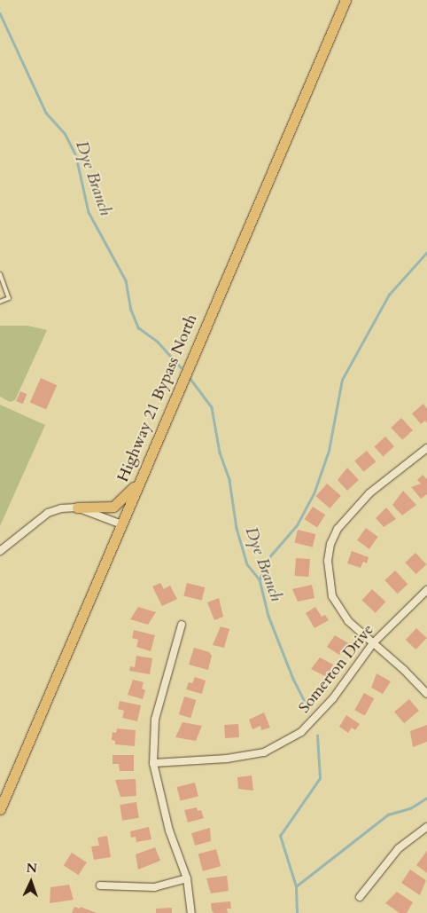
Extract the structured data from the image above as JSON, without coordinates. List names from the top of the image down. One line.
{"streets":{"main road":["Highway 21 Bypass North"],"street":["Somerton Drive"]},"water":["Dye Branch"],"north":"top"}
